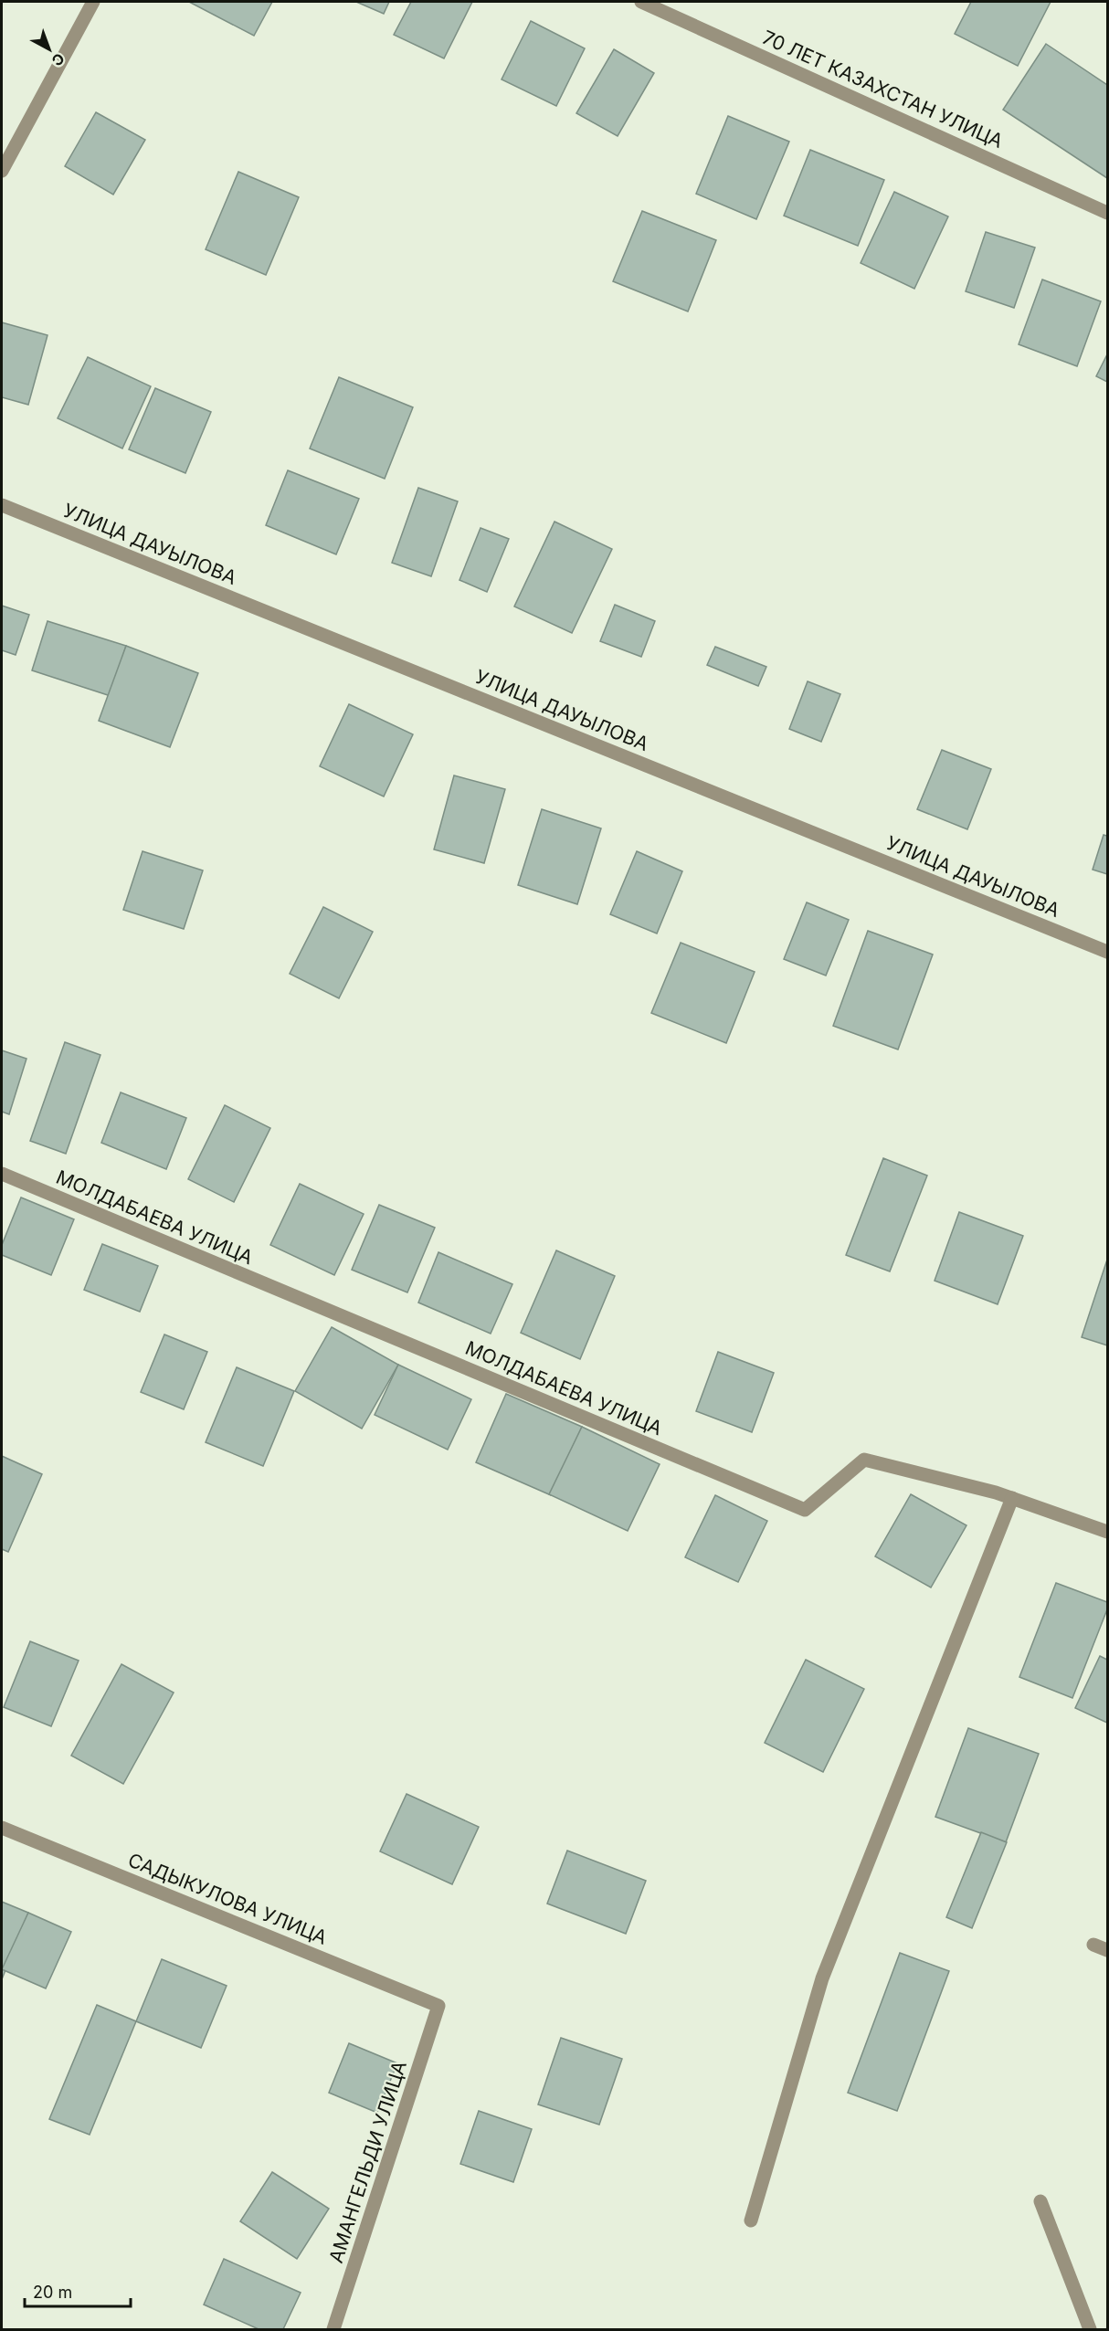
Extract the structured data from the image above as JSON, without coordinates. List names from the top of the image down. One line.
{"streets":{"street":["70 ЛЕТ КАЗАХСТАН УЛИЦА","УЛИЦА ДАУЫЛОВА","МОЛДАБАЕВА УЛИЦА","САДЫКУЛОВА УЛИЦА","АМАНГЕЛЬДИ УЛИЦА"]},"crossings":[["САДЫКУЛОВА УЛИЦА","АМАНГЕЛЬДИ УЛИЦА"]],"scale_bar":"20 m","north":"bottom right"}
